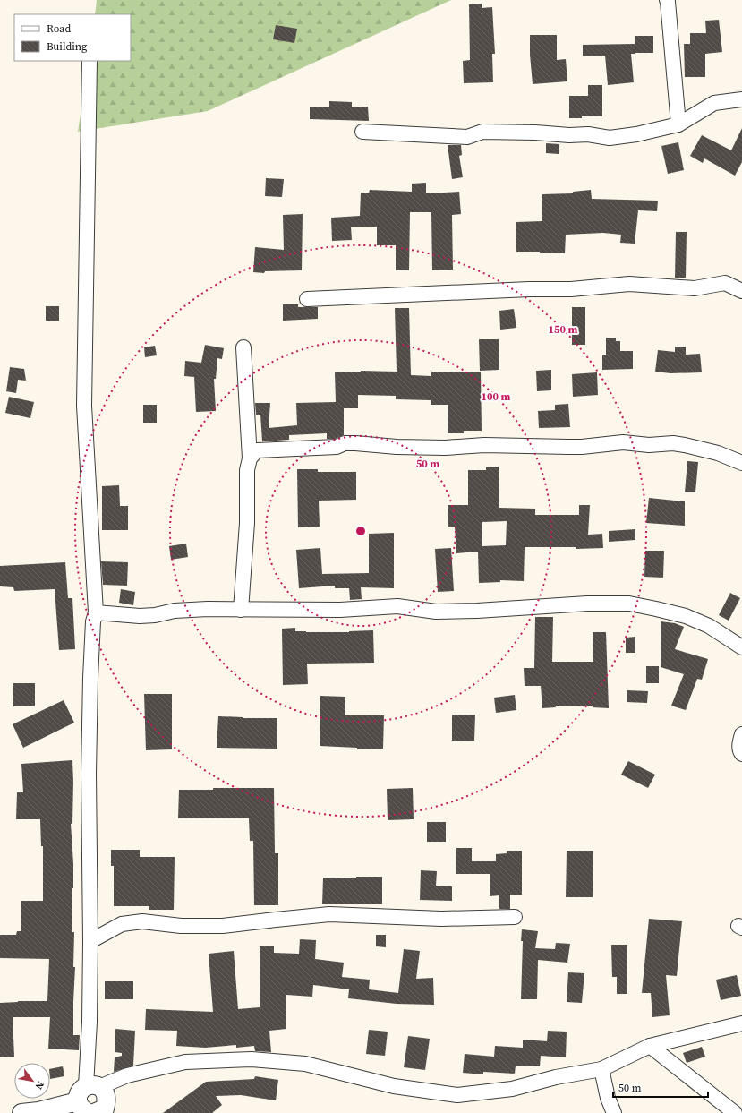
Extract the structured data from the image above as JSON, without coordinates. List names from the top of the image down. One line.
{"legend":["Road","Building"],"scale_bar":"50 m","north":"bottom right","rings":["150 m","100 m","50 m"]}
